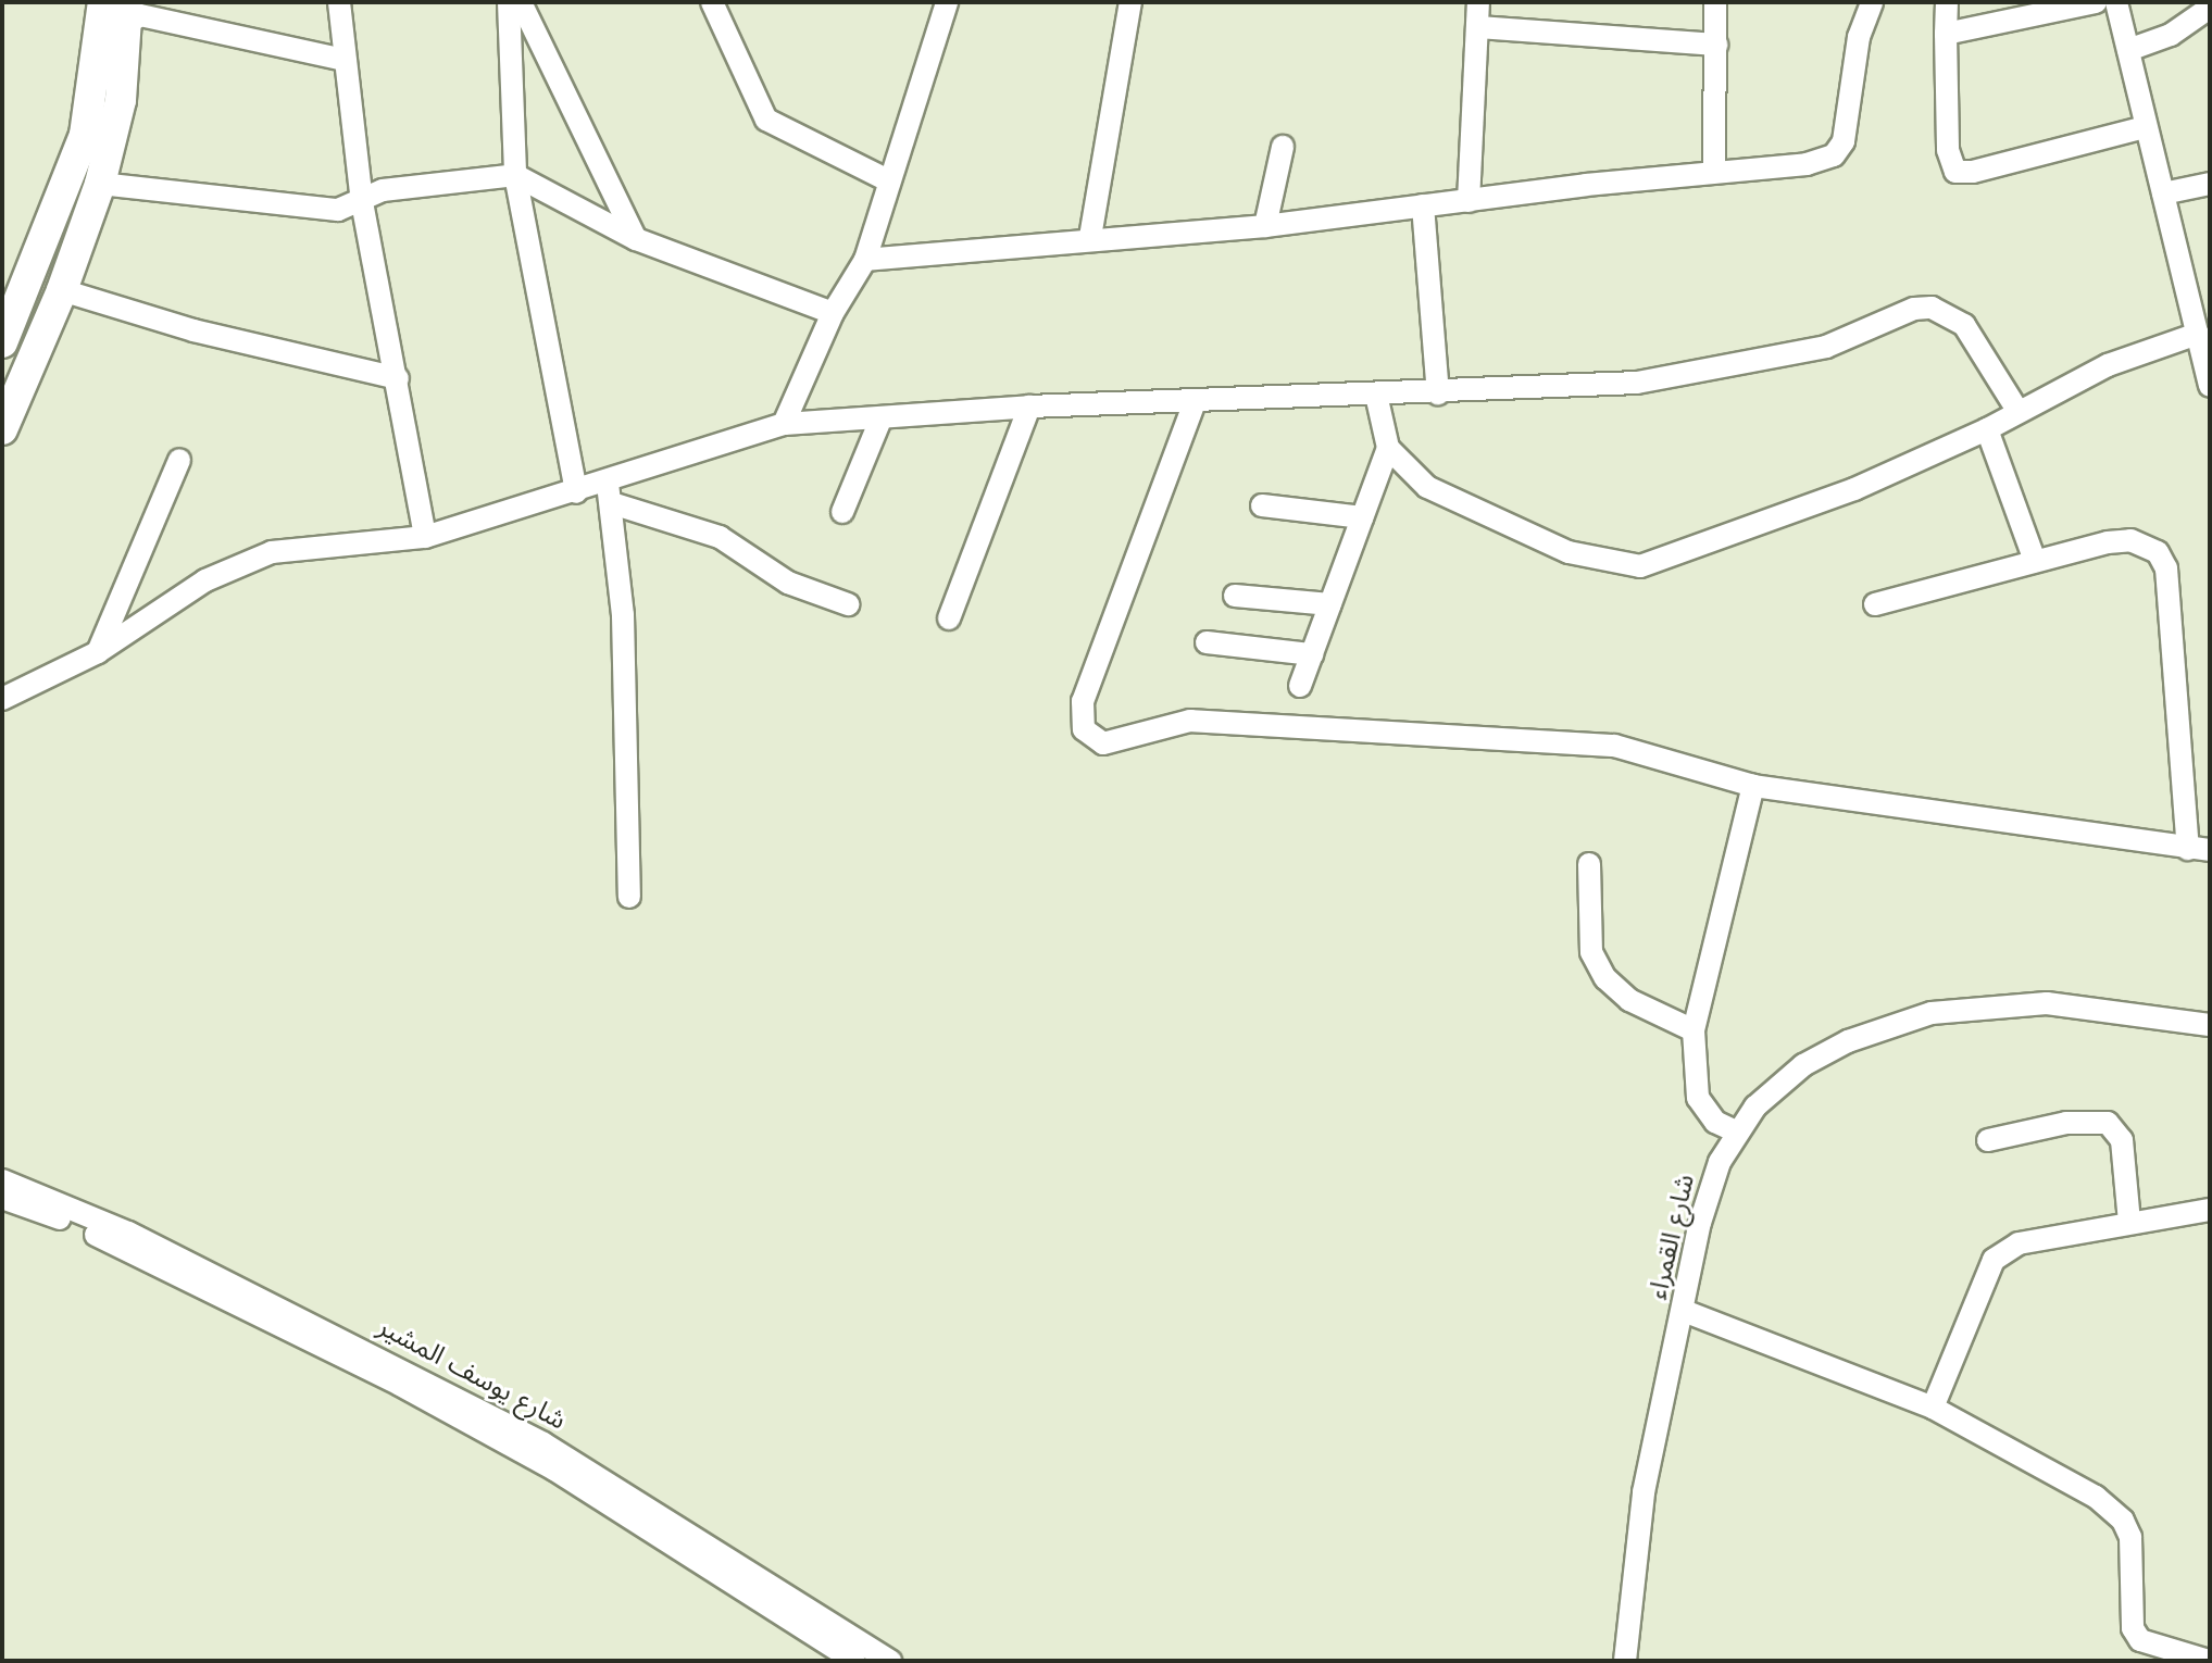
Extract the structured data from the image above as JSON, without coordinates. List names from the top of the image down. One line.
{"streets":{"street":["شارع القمراء","شارع يوسف المشير"]}}
